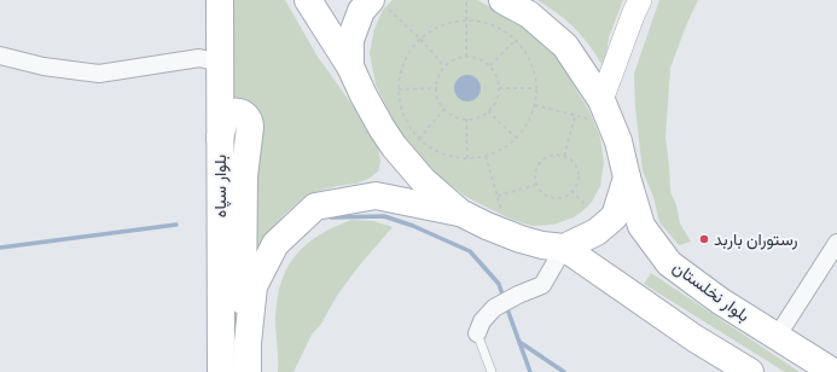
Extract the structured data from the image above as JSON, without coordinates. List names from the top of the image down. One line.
{"streets":{"main road":["بلوار سپاه","بلوار نخلستان"]},"places":["رستوران باربد"]}
